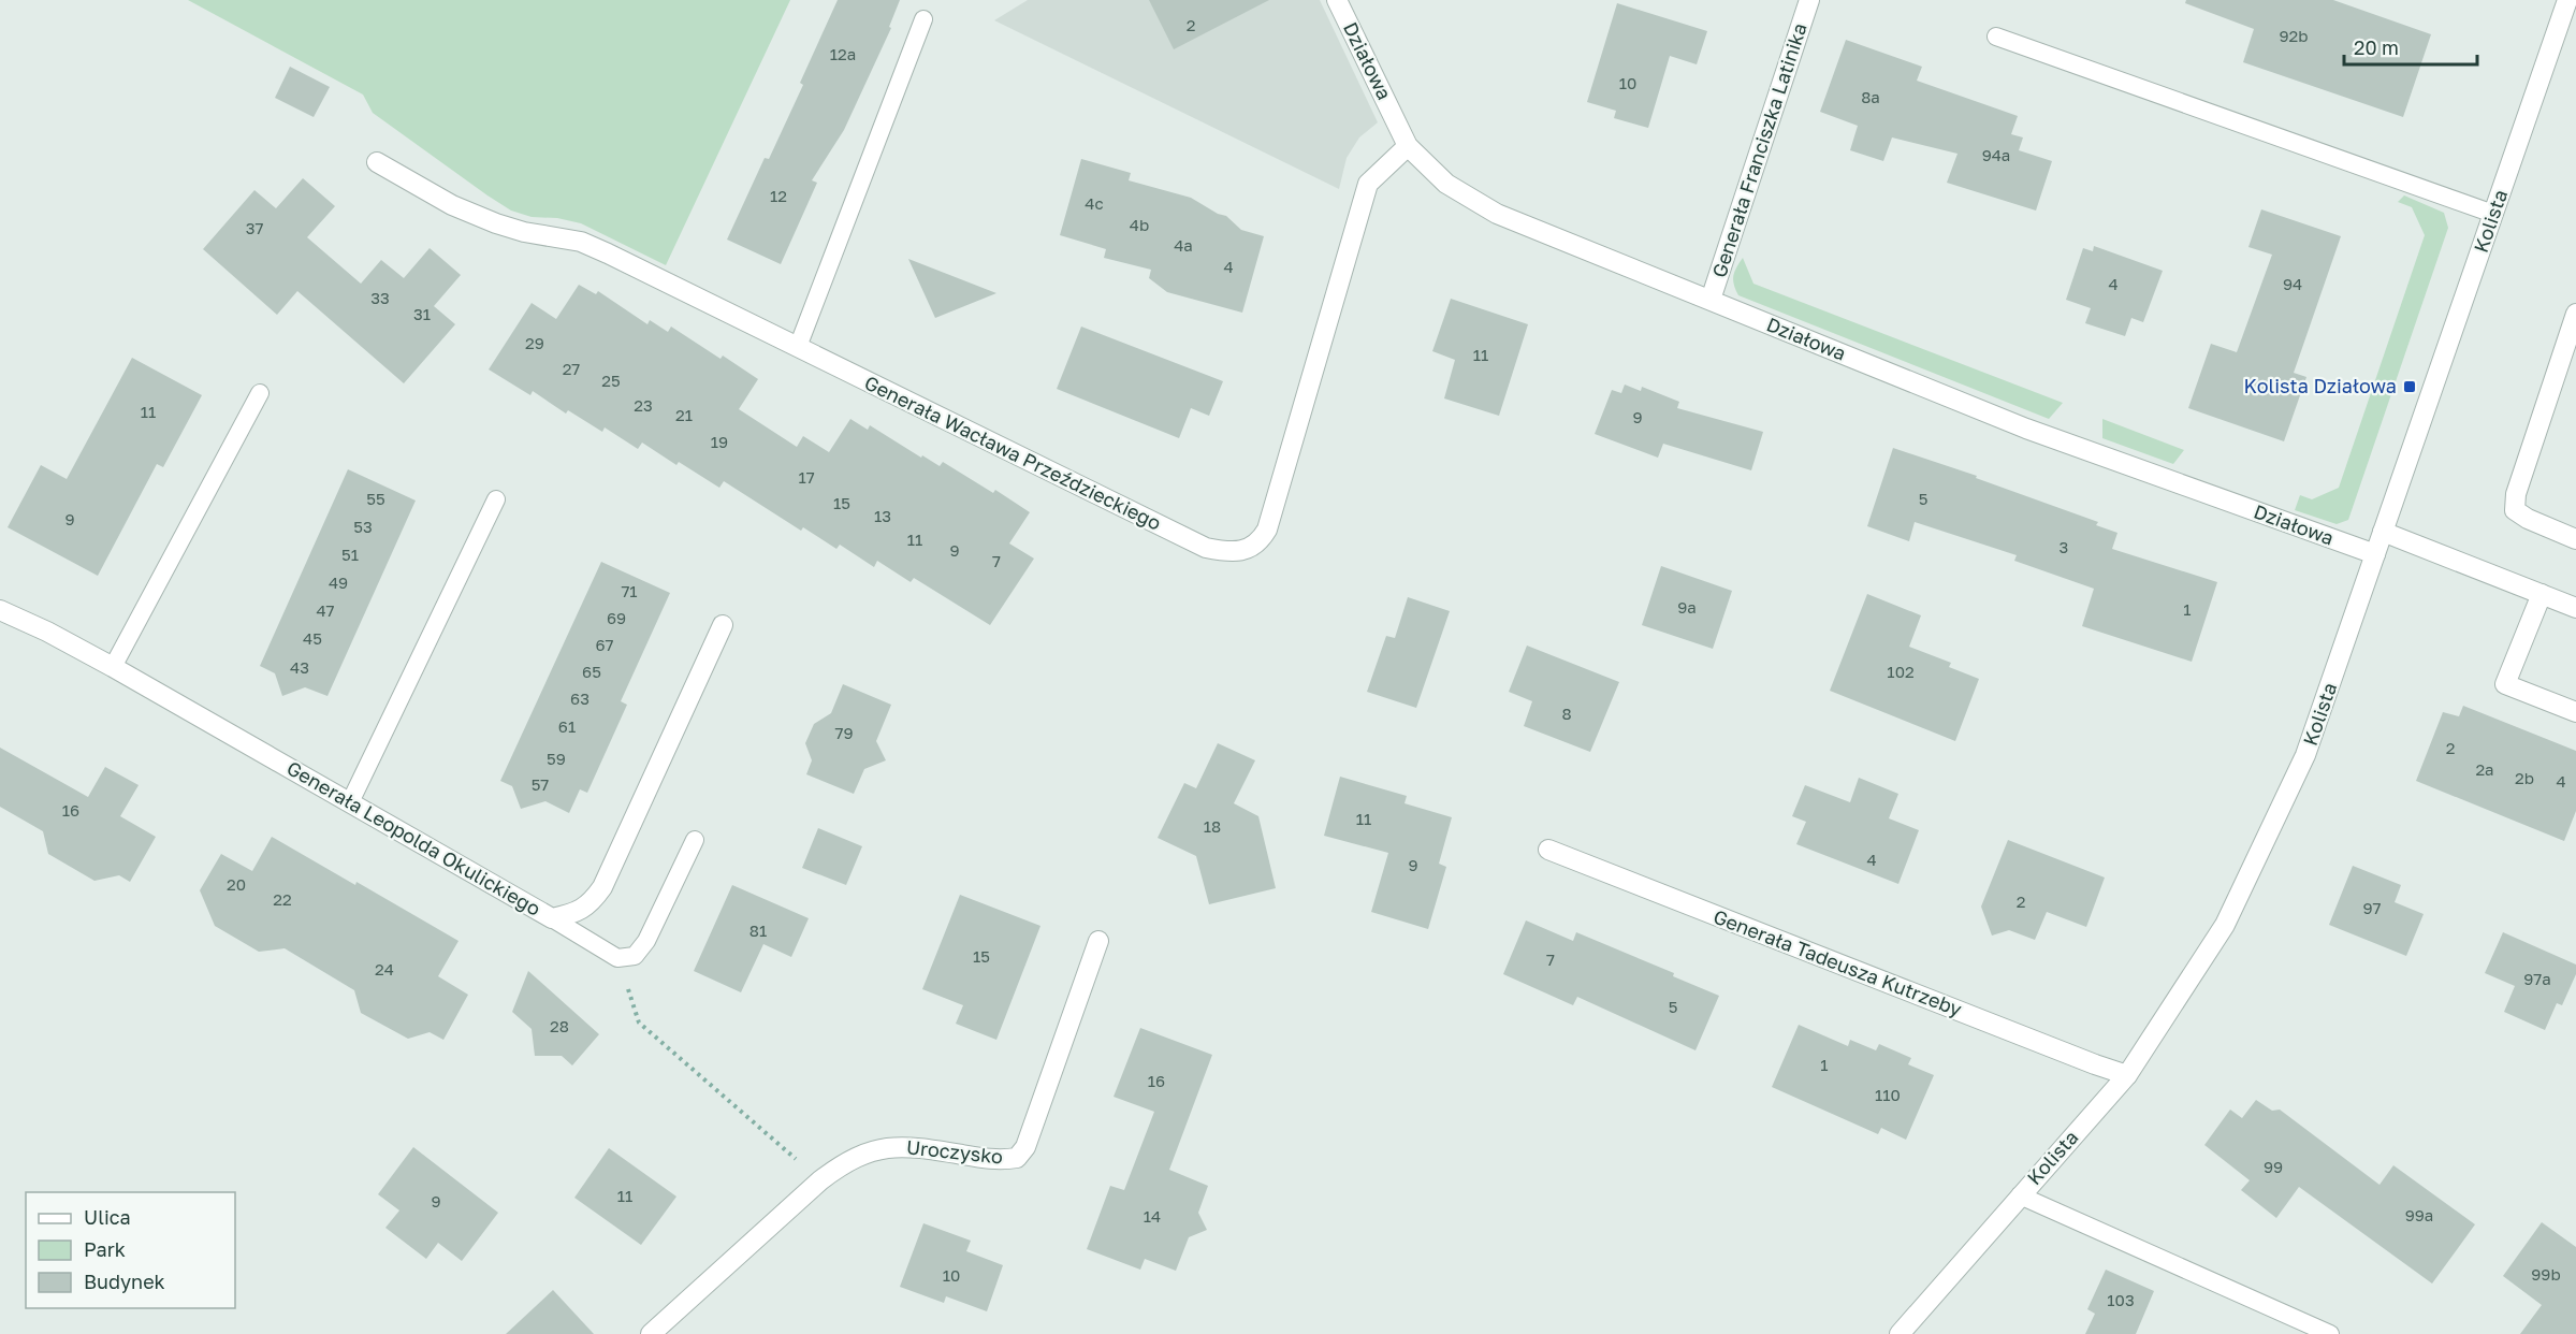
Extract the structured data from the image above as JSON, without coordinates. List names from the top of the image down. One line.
{"streets":{"street":["Działowa","Generała Franciszka Latinika","Kolista","Generała Wacława Przeździeckiego","Generała Leopolda Okulickiego","Generała Tadeusza Kutrzeby","Uroczysko"]},"crossings":[["Działowa","Generała Franciszka Latinika"],["Działowa","Kolista"],["Działowa","Generała Wacława Przeździeckiego"],["Kolista","Generała Tadeusza Kutrzeby"]],"places":{"transit":["Kolista Działowa"]},"house_numbers":["2","92b","12a","10","8a","94a","12","4c","4b","37","4a","4","4","94","33","31","29","11","27","25","23","11","21","9","19","17","55","5","15","13","9","53","11","3","9","51","7","49","71","9a","1","47","69","45","67","43","65","102","63","8","61","79","2","59","2a","2b","4","57","16","11","18","4","9","20","22","2","97","81","15","7","24","97a","5","28","1","16","110","99","11","9","99a","14","99b","10","103"],"legend":["Ulica","Park","Budynek"],"scale_bar":"20 m"}
